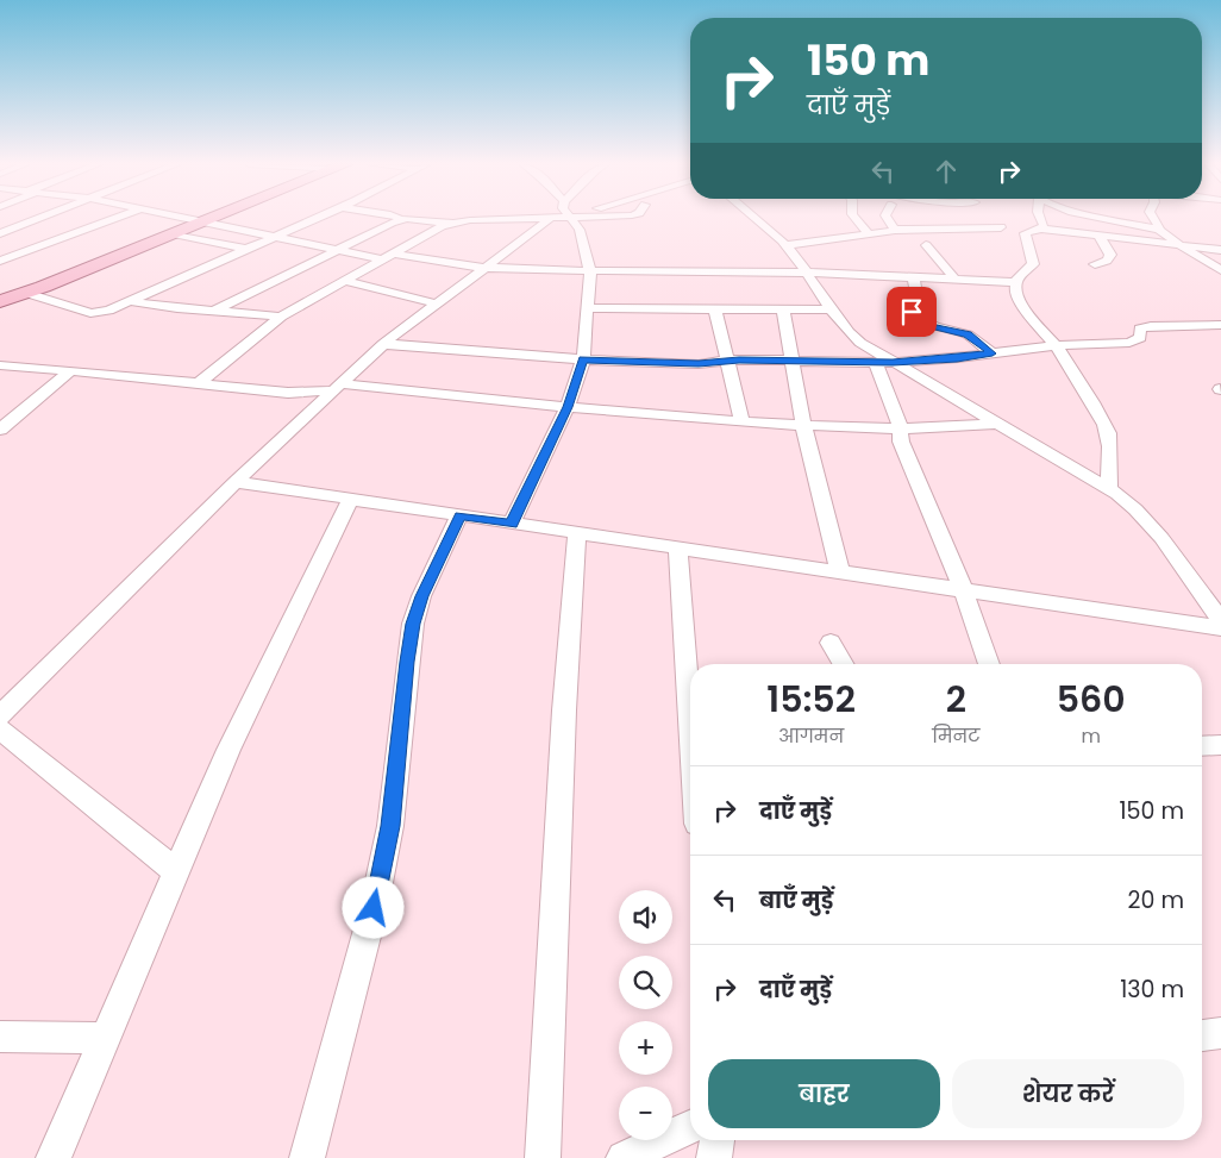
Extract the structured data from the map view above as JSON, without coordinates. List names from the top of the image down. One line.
{"page":{"turn":["150 m","दाएँ मुड़ें"],"eta":["15:52","आगमन","2","मिनट","560","m"],"list":[{"name":"दाएँ मुड़ें","value":"150 m"},{"name":"बाएँ मुड़ें","value":"20 m"},{"name":"दाएँ मुड़ें","value":"130 m"}],"map_buttons":["+","−"],"buttons":["बाहर","शेयर करें"]}}
